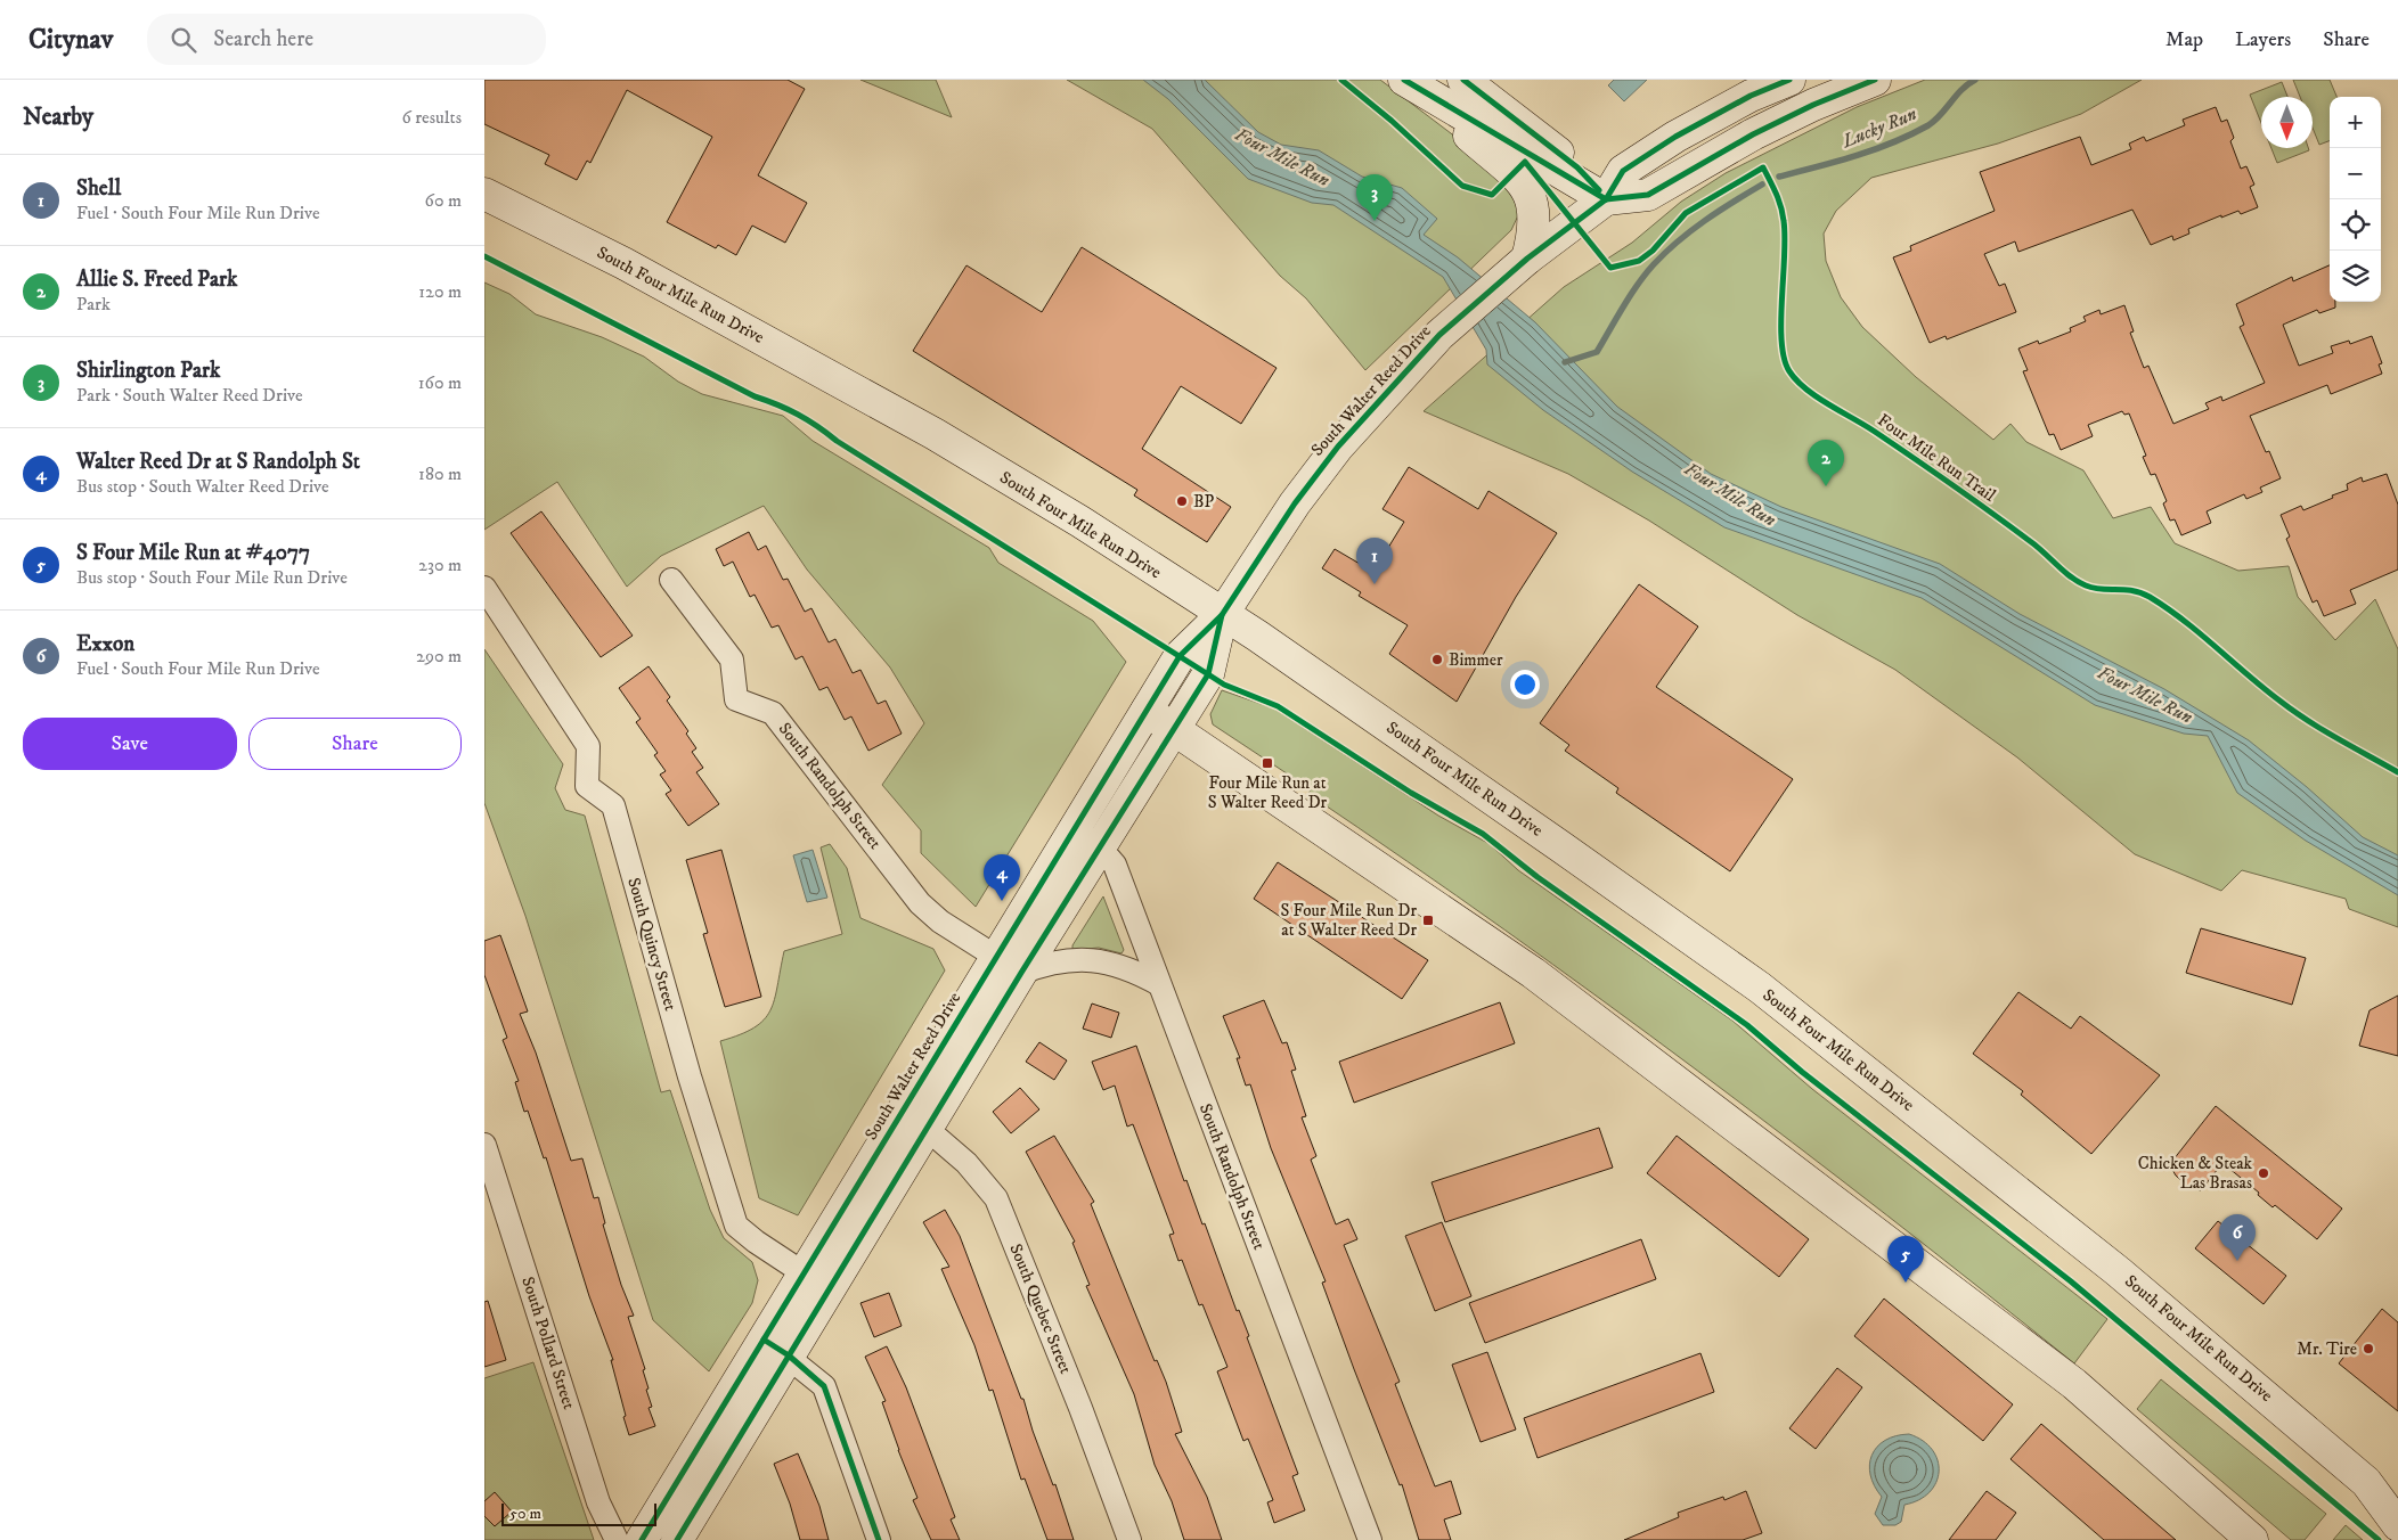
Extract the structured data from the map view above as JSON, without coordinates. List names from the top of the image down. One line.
{"streets":{"main road":["South Four Mile Run Drive","South Walter Reed Drive"],"street":["South Randolph Street","South Quincy Street","South Quebec Street","South Pollard Street"],"cycle path":["Four Mile Run Trail"]},"crossings":[["South Four Mile Run Drive","South Walter Reed Drive"],["South Walter Reed Drive","South Randolph Street"],["South Walter Reed Drive","South Quincy Street"],["South Walter Reed Drive","South Quebec Street"]],"water":["Lucky Run","Four Mile Run"],"places":{"other":["BP","Bimmer","Chicken & Steak Las Brasas","Mr. Tire"],"transit":["Four Mile Run at S Walter Reed Dr","S Four Mile Run Dr at S Walter Reed Dr"]},"scale_bar":"50 m","north":"bottom","page":{"header":"Citynav","search":"Search here","nav":["Map","Layers","Share"],"heading":["Nearby","6 results"],"map_buttons":["+","−"],"list":[{"mark":"1","name":"Shell","note":"Fuel · South Four Mile Run Drive","value":"60 m"},{"mark":"2","name":"Allie S. Freed Park","note":"Park","value":"120 m"},{"mark":"3","name":"Shirlington Park","note":"Park · South Walter Reed Drive","value":"160 m"},{"mark":"4","name":"Walter Reed Dr at S Randolph St","note":"Bus stop · South Walter Reed Drive","value":"180 m"},{"mark":"5","name":"S Four Mile Run at #4077","note":"Bus stop · South Four Mile Run Drive","value":"230 m"},{"mark":"6","name":"Exxon","note":"Fuel · South Four Mile Run Drive","value":"290 m"}],"pins":["3","2","1","4","6","5"],"buttons":["Save","Share"],"scale":"50 m"}}
